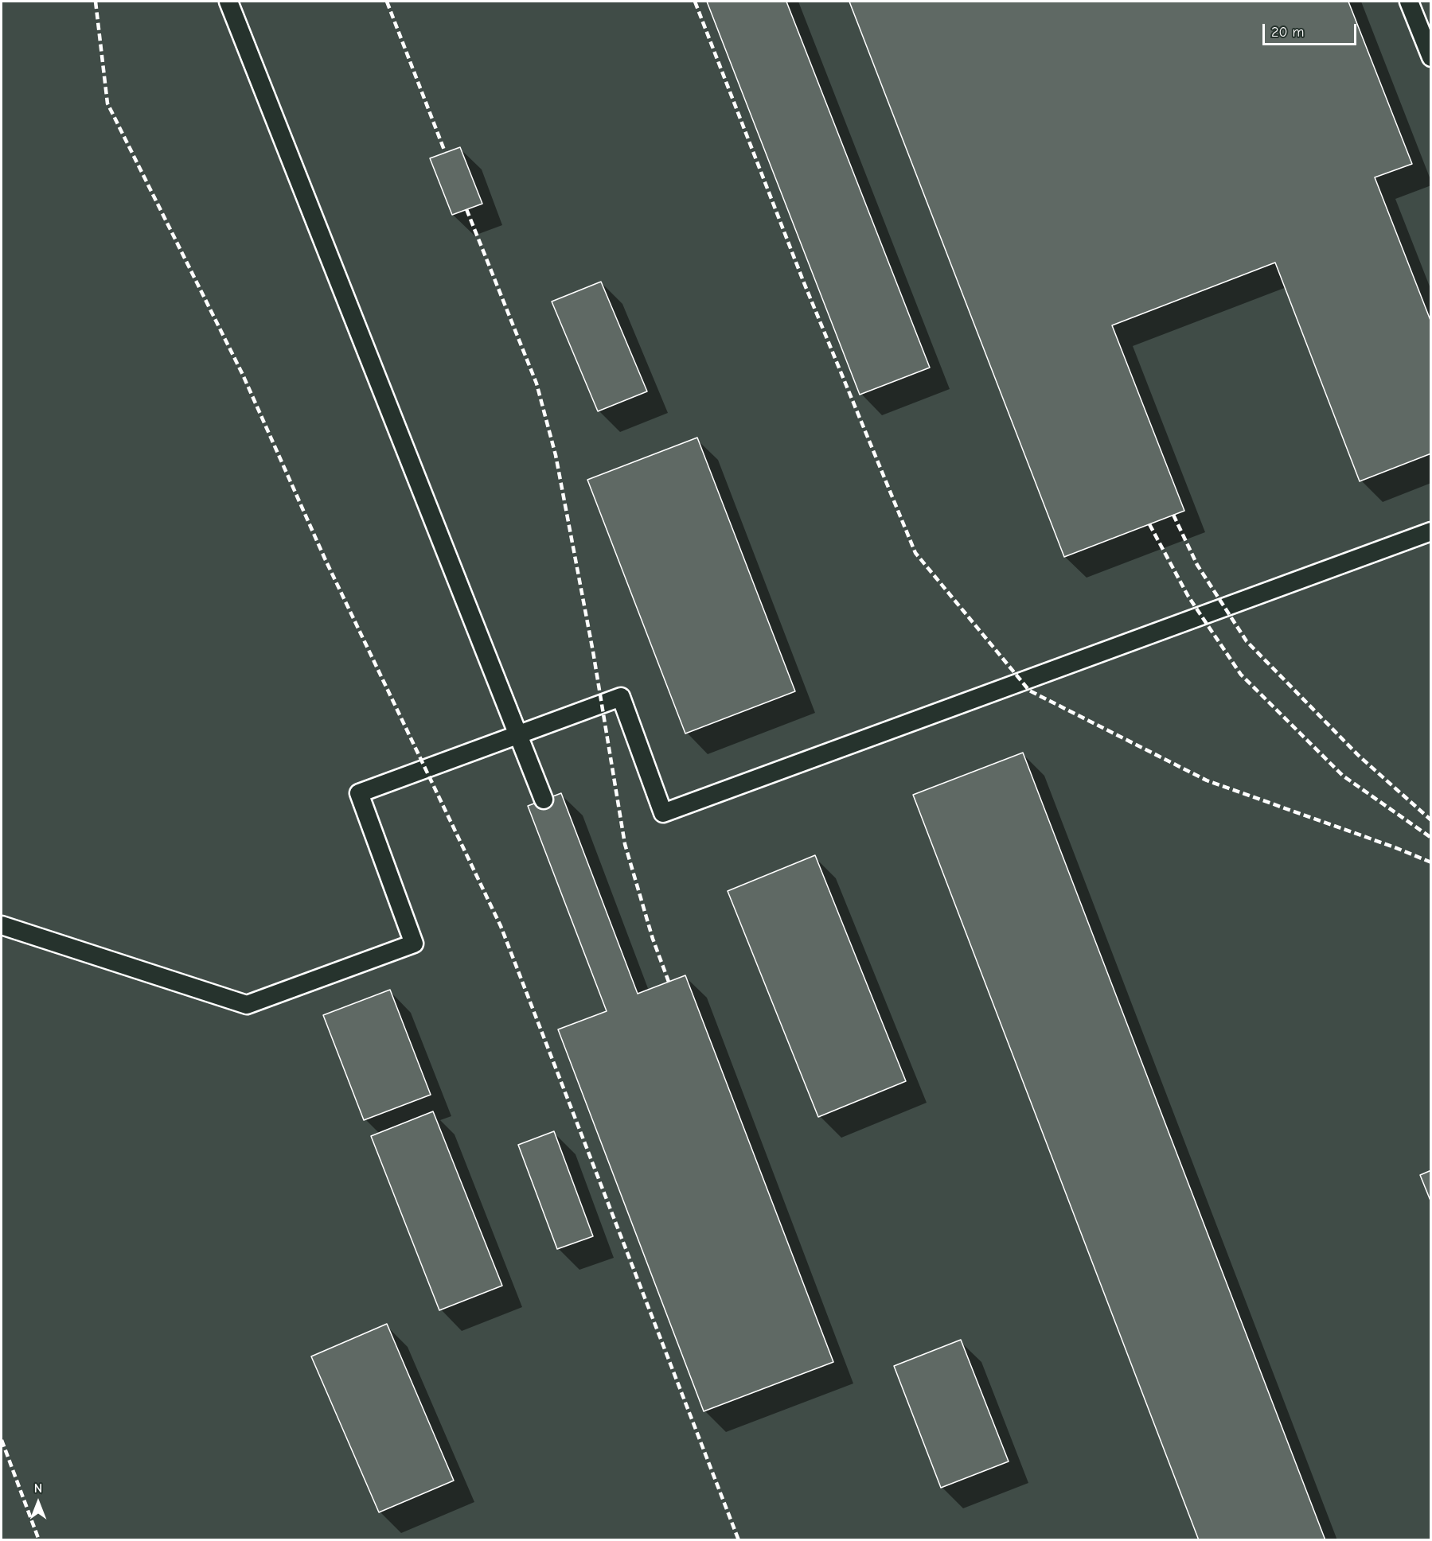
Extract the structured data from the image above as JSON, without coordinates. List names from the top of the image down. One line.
{"scale_bar":"20 m","north":"top"}
